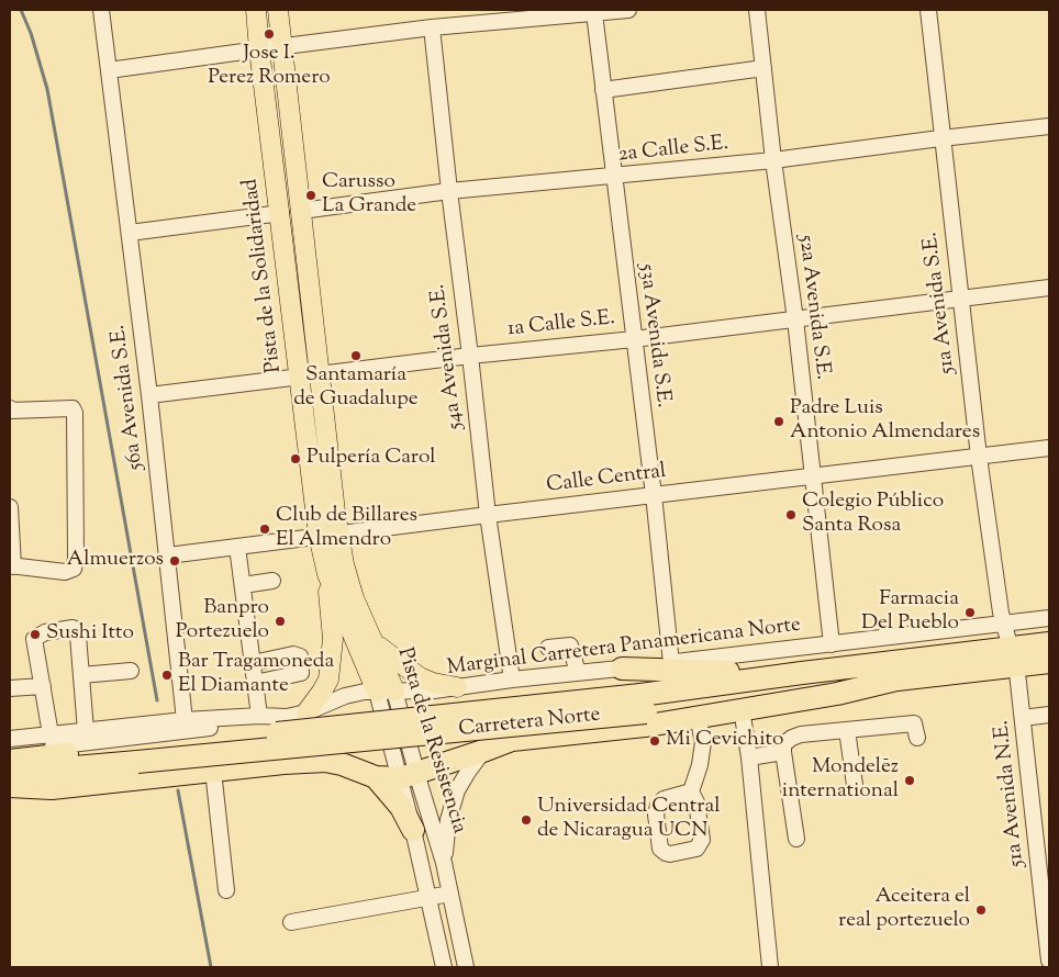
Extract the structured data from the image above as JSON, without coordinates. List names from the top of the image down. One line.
{"streets":{"highway":["Carretera Norte"],"main road":["Pista de la Solidaridad","Pista de la Resistencia"],"street":["2a Calle S.E.","51a Avenida S.E.","52a Avenida S.E.","1a Calle S.E.","53a Avenida S.E.","54a Avenida S.E.","56a Avenida S.E.","Calle Central","Marginal Carretera Panamericana Norte","51a Avenida N.E."]},"crossings":[["2a Calle S.E.","51a Avenida S.E."],["2a Calle S.E.","52a Avenida S.E."],["2a Calle S.E.","53a Avenida S.E."],["2a Calle S.E.","54a Avenida S.E."],["Pista de la Solidaridad","Calle Central"],["Pista de la Solidaridad","Pista de la Resistencia"],["51a Avenida S.E.","1a Calle S.E."],["51a Avenida S.E.","Calle Central"],["51a Avenida S.E.","Marginal Carretera Panamericana Norte"],["51a Avenida S.E.","51a Avenida N.E."],["52a Avenida S.E.","1a Calle S.E."],["52a Avenida S.E.","Calle Central"],["52a Avenida S.E.","Marginal Carretera Panamericana Norte"],["1a Calle S.E.","53a Avenida S.E."],["1a Calle S.E.","54a Avenida S.E."],["53a Avenida S.E.","Calle Central"],["53a Avenida S.E.","Marginal Carretera Panamericana Norte"],["54a Avenida S.E.","Calle Central"],["54a Avenida S.E.","Marginal Carretera Panamericana Norte"],["56a Avenida S.E.","Calle Central"],["56a Avenida S.E.","Marginal Carretera Panamericana Norte"],["Calle Central","Pista de la Resistencia"],["Marginal Carretera Panamericana Norte","Pista de la Resistencia"],["Marginal Carretera Panamericana Norte","51a Avenida N.E."],["Carretera Norte","51a Avenida N.E."]],"places":["Jose I. Perez Romero","Carusso La Grande","Santamaría de Guadalupe","Padre Luis Antonio Almendares","Pulpería Carol","Colegio Público Santa Rosa","Club de Billares El Almendro","Almuerzos","Farmacia Del Pueblo","Banpro Portezuelo","Sushi Itto","Bar Tragamoneda El Diamante","Mi Cevichito","Mondelēz international","Universidad Central de Nicaragua UCN","Aceitera el real portezuelo"]}
